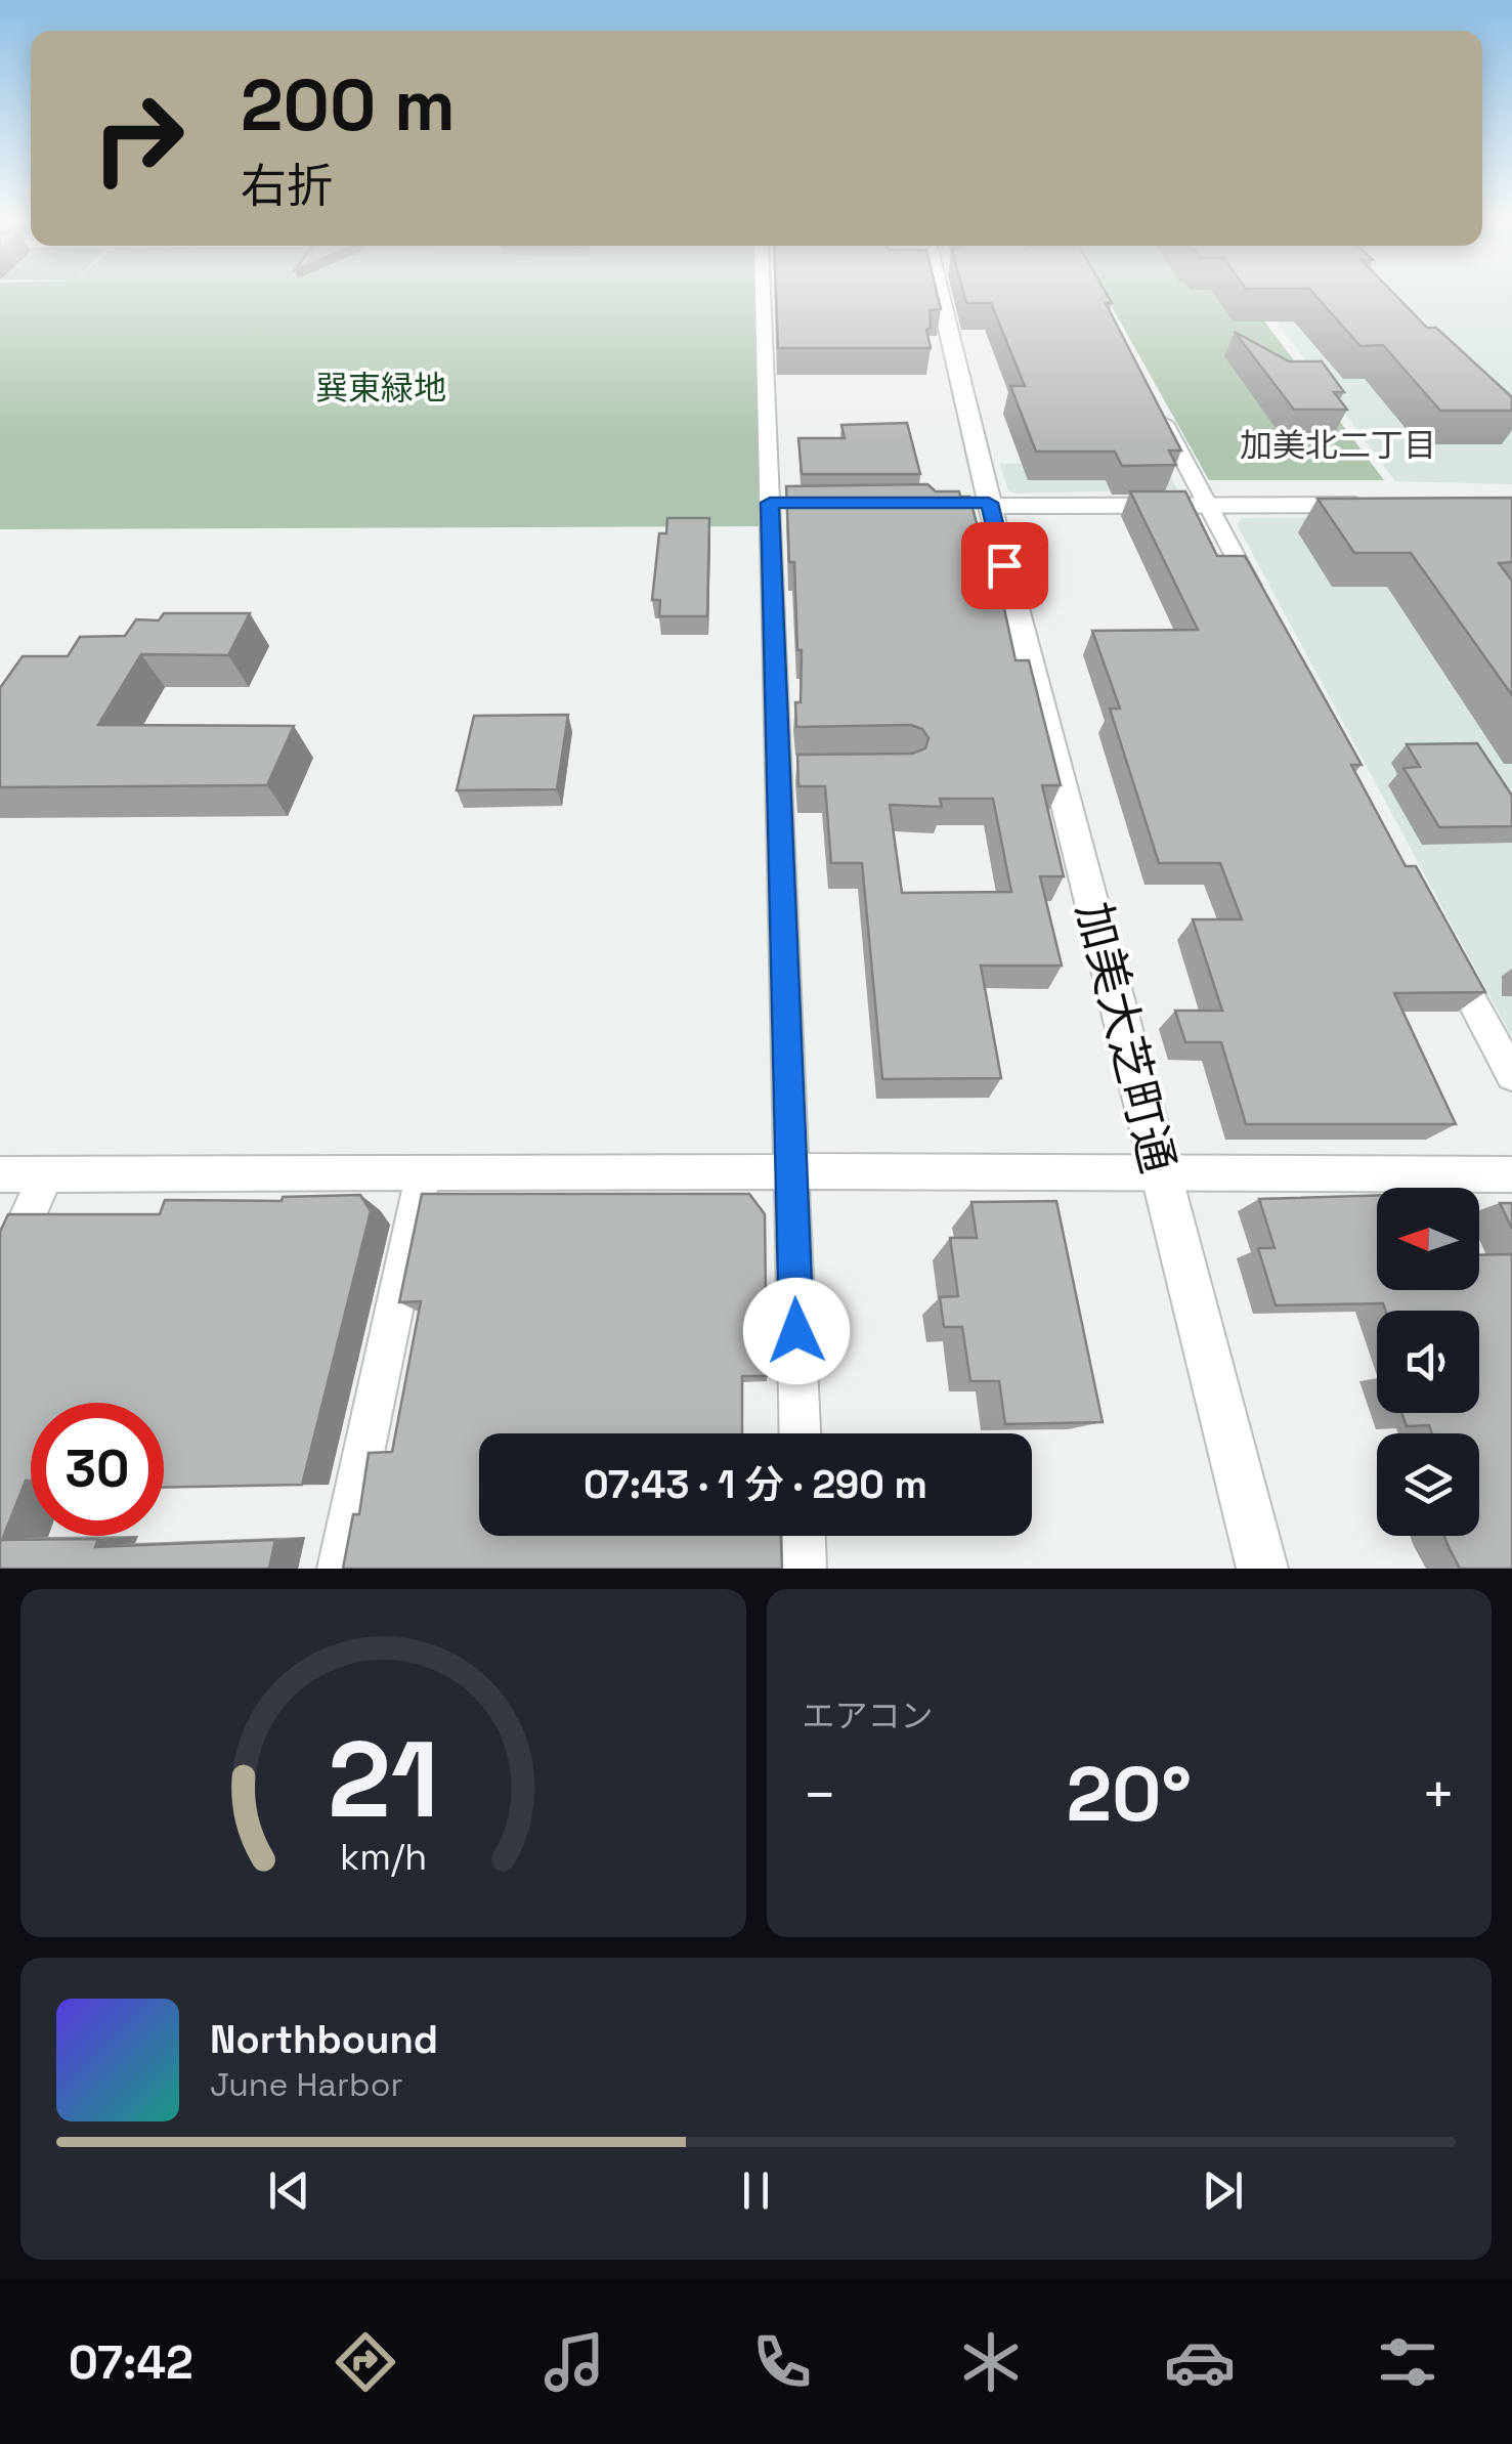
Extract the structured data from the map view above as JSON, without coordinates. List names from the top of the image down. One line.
{"streets":{"street":["加美大芝町通"]},"districts":["加美北二丁目"],"parks":["巽東緑地"],"north":"left","page":{"turn":["200 m","右折"],"limit":"30","trip":"07:43 · 1 分 · 290 m","tile":"エアコン","heat":["−","20°","+"],"song":["Northbound","June Harbor"],"tabs":"07:42","gauge":["21","km/h"]}}
